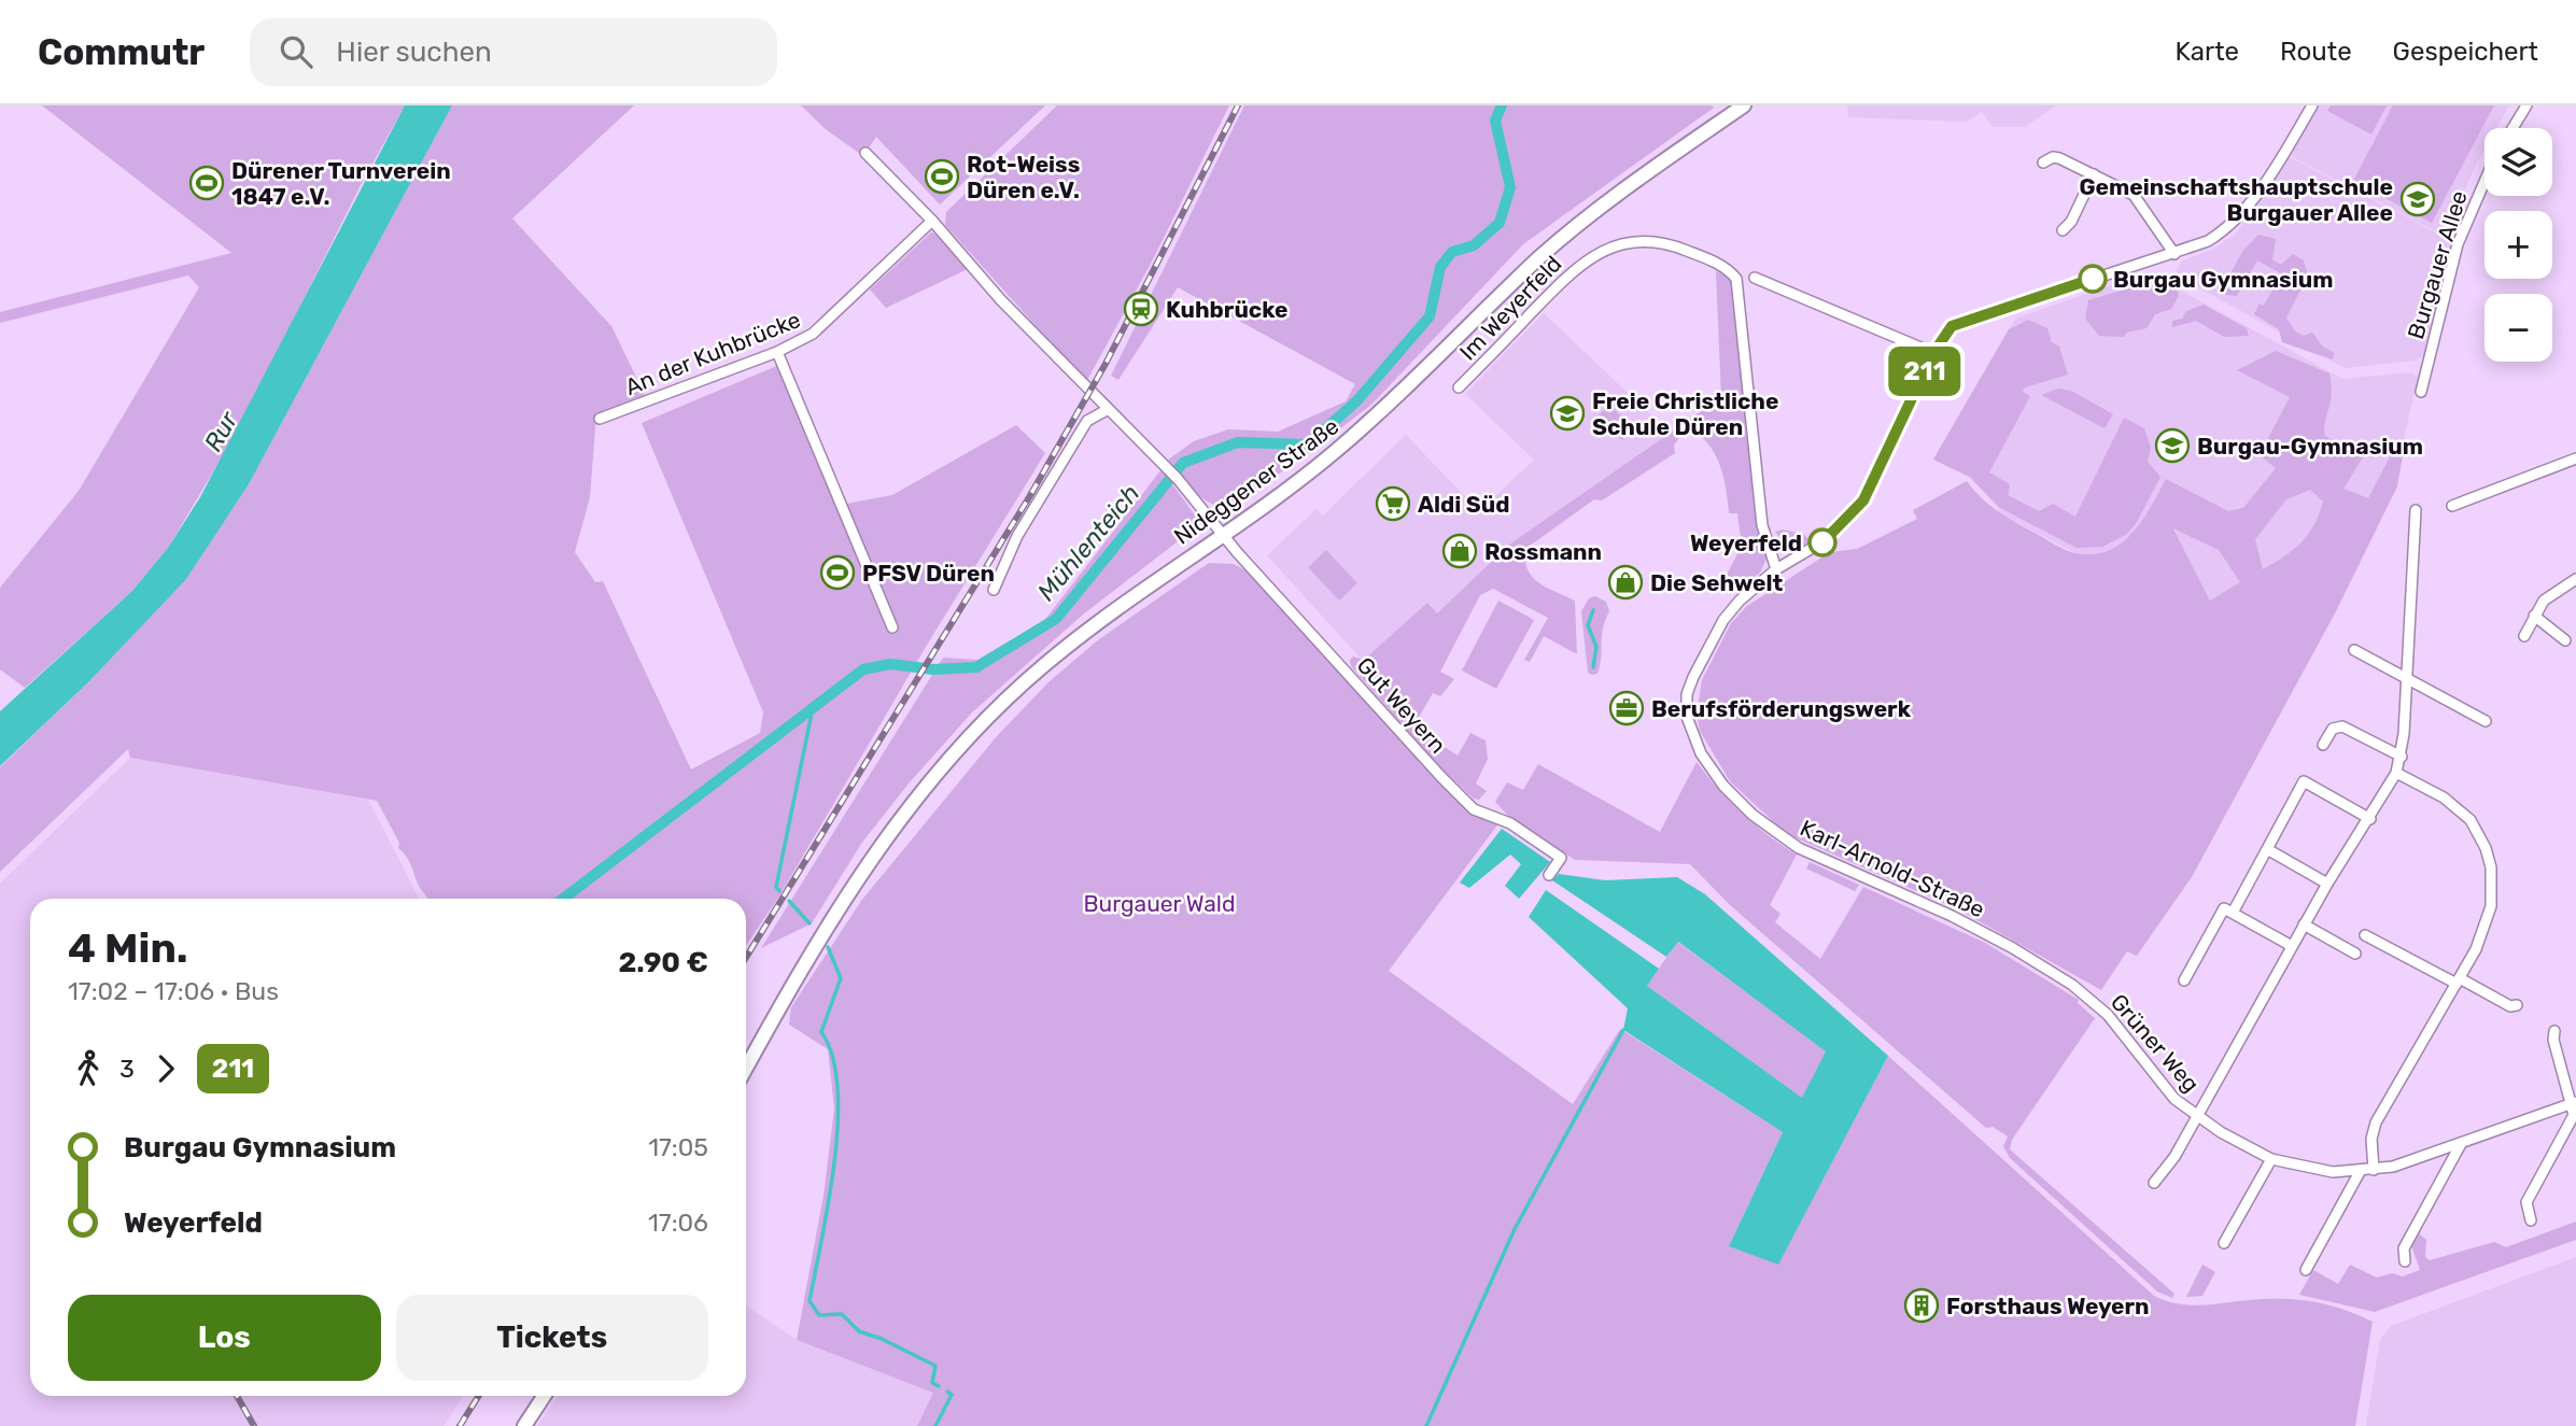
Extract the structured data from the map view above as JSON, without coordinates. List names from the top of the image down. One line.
{"streets":{"main road":["Nideggener Straße"],"street":["Burgauer Allee","Im Weyerfeld","An der Kuhbrücke","Gut Weyern","Karl-Arnold-Straße","Grüner Weg"]},"crossings":[["Im Weyerfeld","Karl-Arnold-Straße"],["Nideggener Straße","Gut Weyern"],["Karl-Arnold-Straße","Grüner Weg"]],"water":["Rur","Mühlenteich"],"parks":["Burgauer Wald"],"places":{"sports":["Rot-Weiss Düren e.V.","Dürener Turnverein 1847 e.V.","PFSV Düren"],"school or university":["Gemeinschaftshauptschule Burgauer Allee","Freie Christliche Schule Düren","Burgau-Gymnasium"],"other":["Burgau Gymnasium","Weyerfeld"],"station":["Kuhbrücke"],"supermarket":["Aldi Süd"],"shop":["Rossmann","Die Sehwelt"],"office":["Berufsförderungswerk"],"building":["Forsthaus Weyern"]},"lines":["bus line 211"],"page":{"header":"Commutr","search":"Hier suchen","nav":["Karte","Route","Gespeichert"],"on_map":"211","map_buttons":["+","−"],"heading":["4 Min.","17:02 – 17:06 · Bus","2.90 €"],"legs":["3","211"],"list":[{"name":"Burgau Gymnasium","value":"17:05"},{"name":"Weyerfeld","value":"17:06"}],"buttons":["Los","Tickets"]}}
